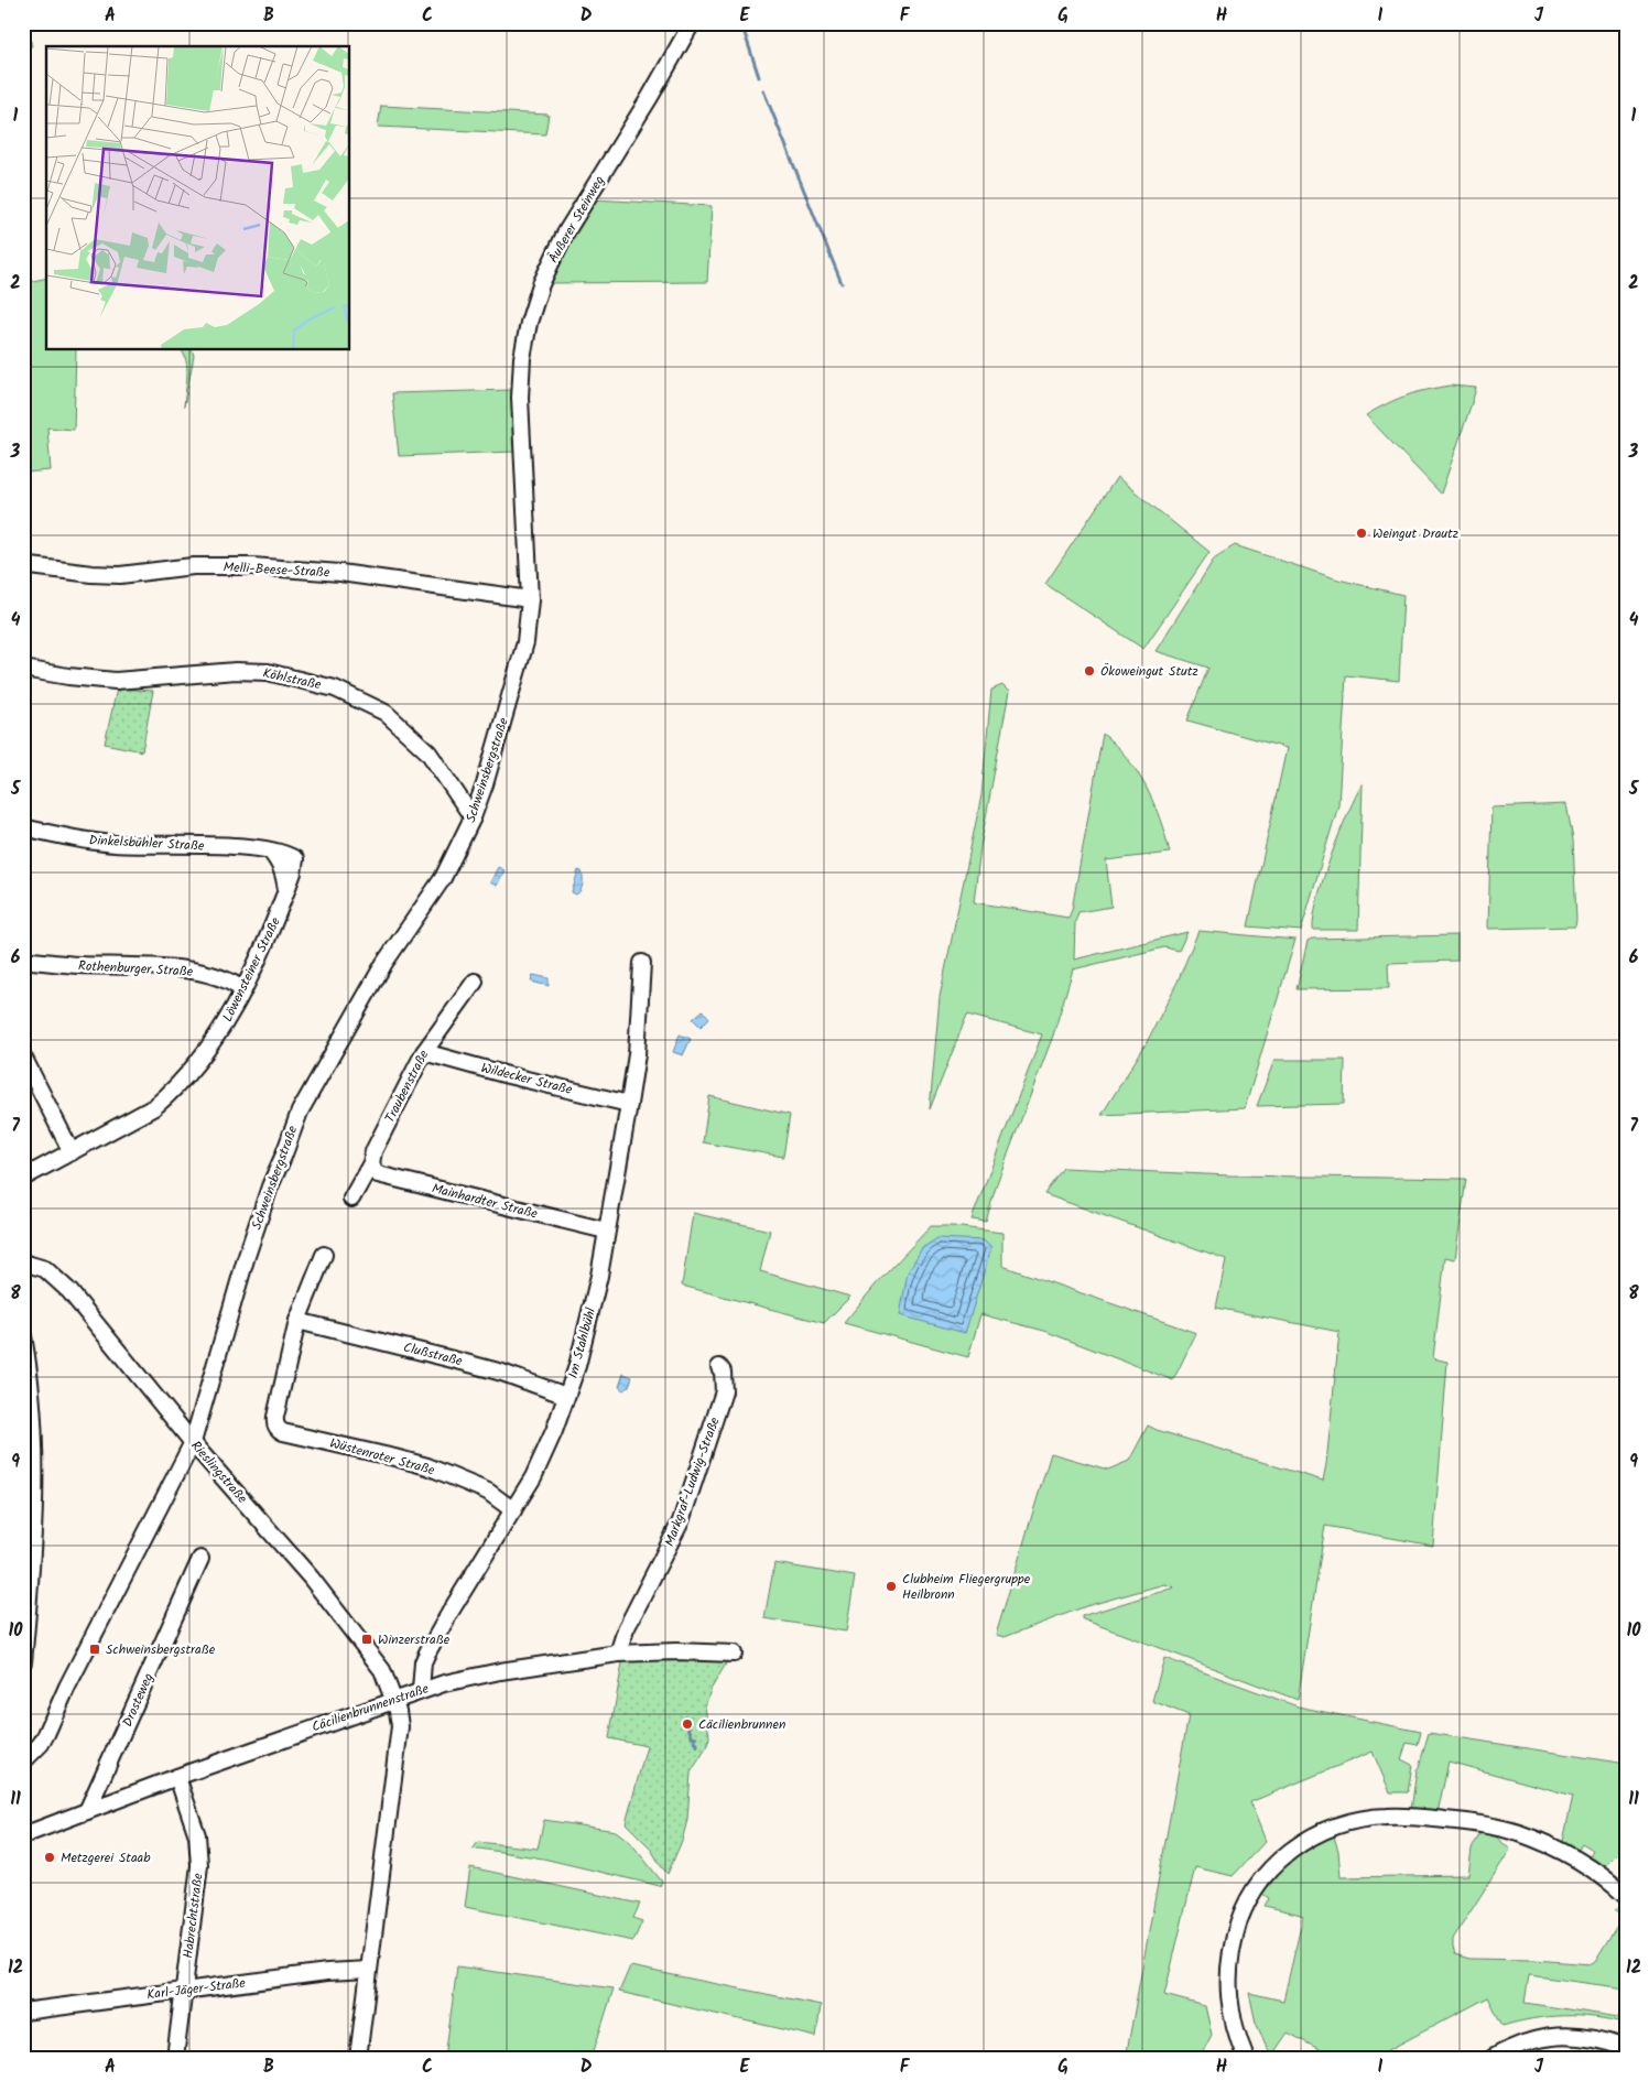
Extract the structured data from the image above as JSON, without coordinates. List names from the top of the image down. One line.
{"streets":{"street":["Äußerer Steinweg","Melli-Beese-Straße","Köhlstraße","Schweinsbergstraße","Dinkelsbühler Straße","Rothenburger Straße","Löwensteiner Straße","Wildecker Straße","Traubenstraße","Mainhardter Straße","Im Stahlbühl","Clußstraße","Wüstenroter Straße","Rieslingstraße","Markgraf-Ludwig-Straße","Drosteweg","Cäcilienbrunnenstraße","Habrechtstraße","Karl-Jäger-Straße"]},"crossings":[["Äußerer Steinweg","Melli-Beese-Straße"],["Äußerer Steinweg","Schweinsbergstraße"],["Melli-Beese-Straße","Schweinsbergstraße"],["Köhlstraße","Schweinsbergstraße"],["Schweinsbergstraße","Rieslingstraße"],["Dinkelsbühler Straße","Löwensteiner Straße"],["Rothenburger Straße","Löwensteiner Straße"],["Wildecker Straße","Traubenstraße"],["Wildecker Straße","Im Stahlbühl"],["Traubenstraße","Mainhardter Straße"],["Mainhardter Straße","Im Stahlbühl"],["Im Stahlbühl","Clußstraße"],["Im Stahlbühl","Wüstenroter Straße"],["Im Stahlbühl","Cäcilienbrunnenstraße"],["Clußstraße","Wüstenroter Straße"],["Rieslingstraße","Cäcilienbrunnenstraße"],["Markgraf-Ludwig-Straße","Cäcilienbrunnenstraße"],["Drosteweg","Cäcilienbrunnenstraße"],["Cäcilienbrunnenstraße","Habrechtstraße"],["Habrechtstraße","Karl-Jäger-Straße"]],"places":{"other":["Weingut Drautz","Ökoweingut Stutz","Clubheim Fliegergruppe Heilbronn","Cäcilienbrunnen","Metzgerei Staab"],"transit":["Winzerstraße","Schweinsbergstraße"]},"grid":{"columns":["A","B","C","D","E","F","G","H","I","J"],"rows":["1","2","3","4","5","6","7","8","9","10","11","12"]}}
